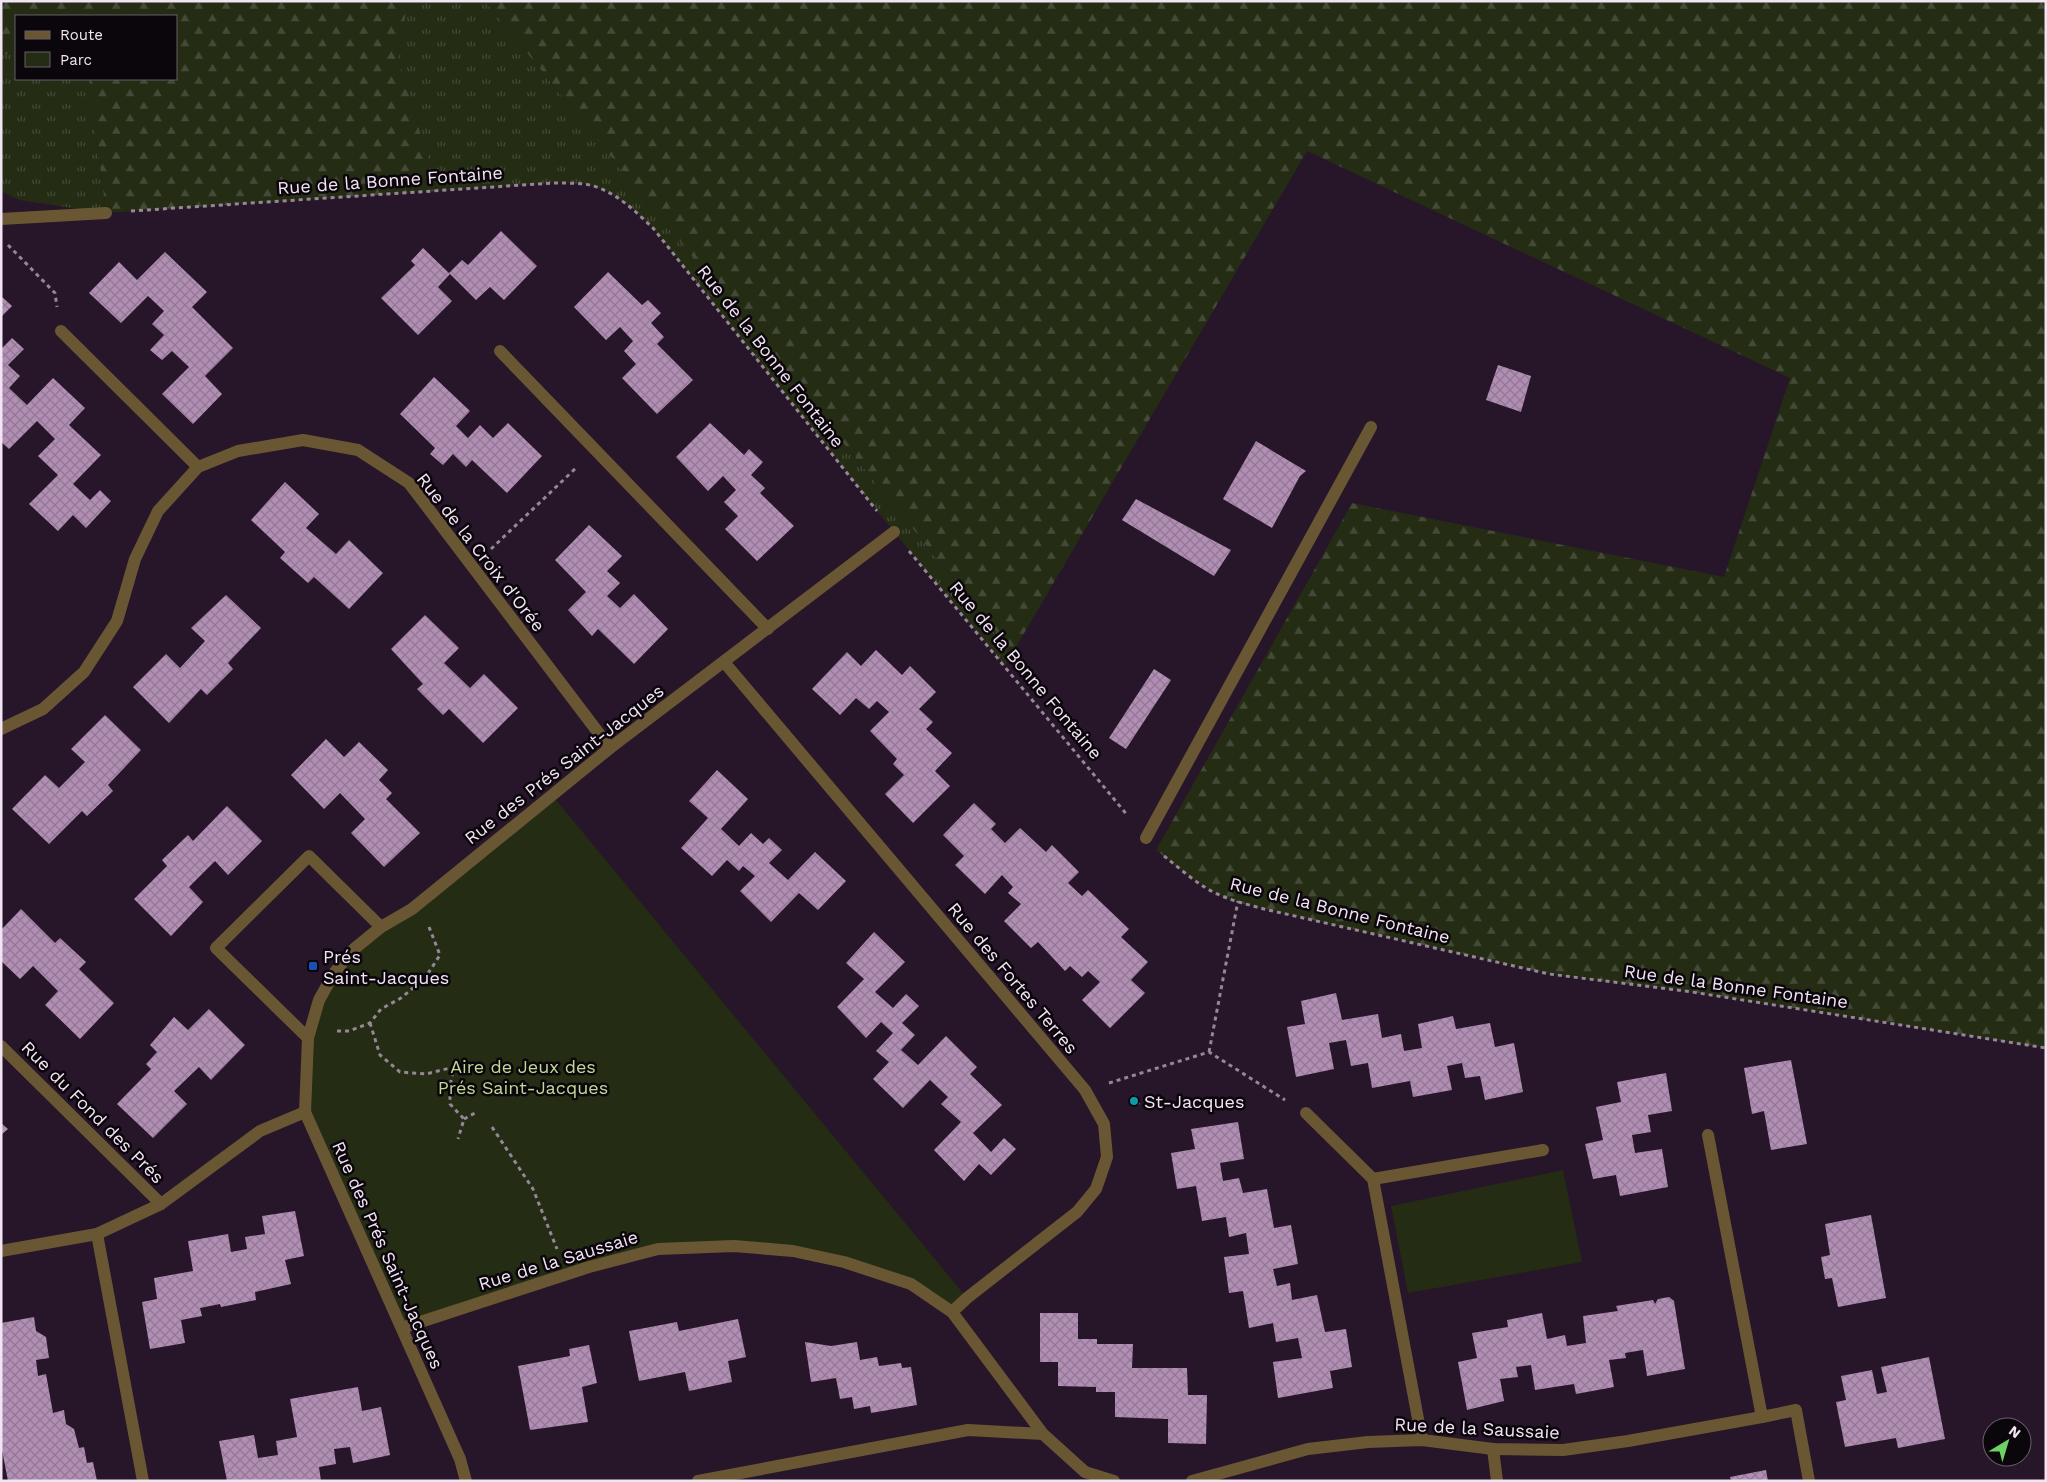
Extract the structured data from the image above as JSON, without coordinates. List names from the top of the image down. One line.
{"streets":{"street":["Rue de la Croix d'Orée","Rue des Prés Saint-Jacques","Rue des Fortes Terres","Rue du Fond des Prés","Rue de la Saussaie"],"path":["Rue de la Bonne Fontaine"]},"crossings":[["Rue de la Bonne Fontaine","Rue des Prés Saint-Jacques"],["Rue de la Croix d'Orée","Rue des Prés Saint-Jacques"],["Rue des Prés Saint-Jacques","Rue des Fortes Terres"],["Rue des Prés Saint-Jacques","Rue du Fond des Prés"],["Rue des Prés Saint-Jacques","Rue de la Saussaie"],["Rue des Fortes Terres","Rue de la Saussaie"]],"parks":["Aire de Jeux des Prés Saint-Jacques"],"places":{"transit":["Prés Saint-Jacques"],"other":["St-Jacques"]},"legend":["Route","Parc"],"north":"top right"}
